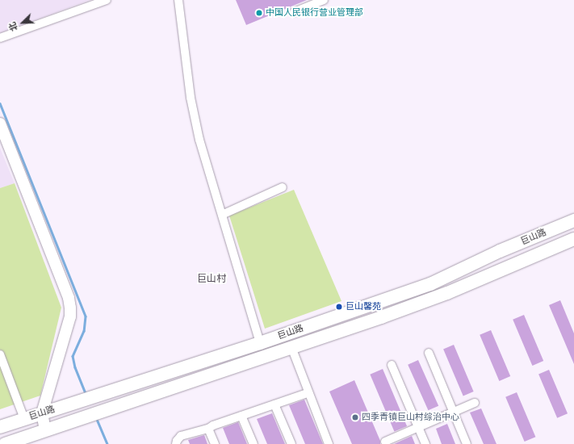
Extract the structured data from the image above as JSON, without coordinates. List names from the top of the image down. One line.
{"streets":{"main road":["巨山路"]},"districts":["巨山村"],"places":["中国人民银行营业管理部","巨山馨苑","四季青镇巨山村综治中心"],"north":"bottom left"}
